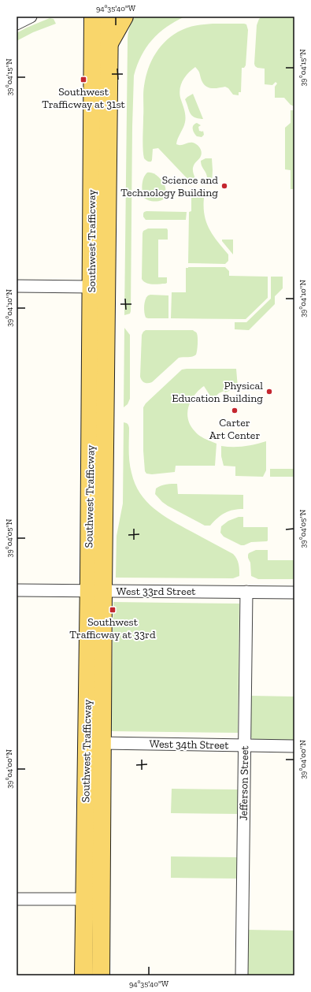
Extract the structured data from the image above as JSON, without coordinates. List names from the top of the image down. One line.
{"streets":{"main road":["Southwest Trafficway"],"street":["West 33rd Street","West 34th Street","Jefferson Street"]},"crossings":[["Southwest Trafficway","West 33rd Street"],["Southwest Trafficway","West 34th Street"],["West 33rd Street","Jefferson Street"],["West 34th Street","Jefferson Street"]],"places":{"transit":["Southwest Trafficway at 31st","Southwest Trafficway at 33rd"],"other":["Science and Technology Building","Physical Education Building","Carter Art Center"]},"coordinates":["94°35'40\"W","39°04'15\"N","39°04'10\"N","39°04'05\"N","39°04'00\"N"]}
